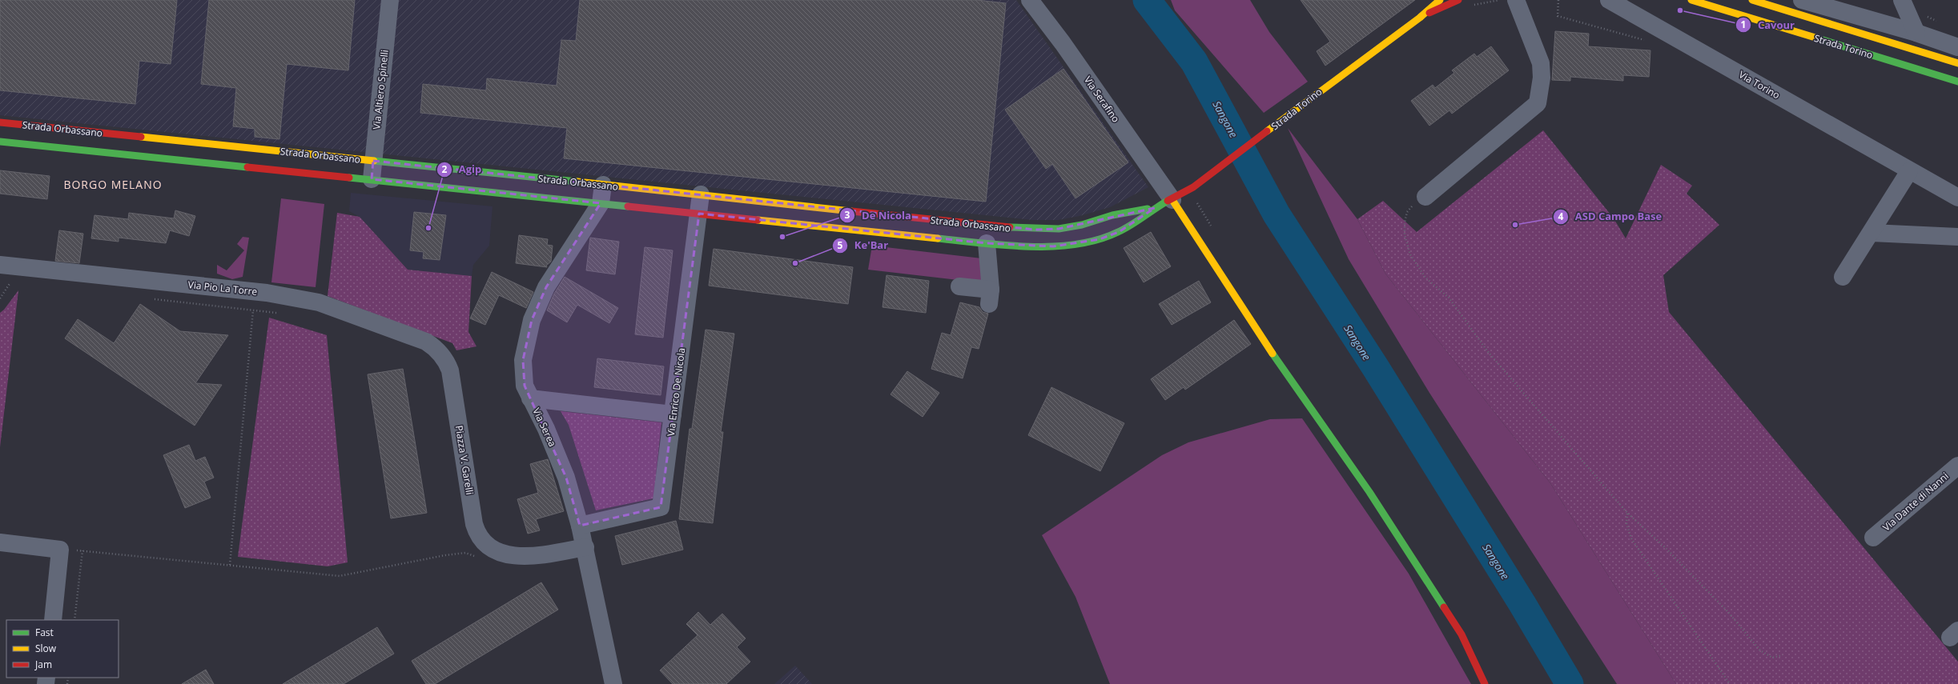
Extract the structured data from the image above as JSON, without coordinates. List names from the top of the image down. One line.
{"streets":{"main road":["Strada Torino","Strada Orbassano"],"street":["Via Torino","Via Altiero Spinelli","Via Serafino","Via Pio La Torre","Via Enrico De Nicola","Via Serea","Piazza V. Garelli","Via Dante di Nanni"]},"crossings":[["Strada Torino","Via Serafino"],["Strada Torino","Strada Orbassano"],["Via Altiero Spinelli","Strada Orbassano"],["Via Serafino","Strada Orbassano"],["Strada Orbassano","Via Enrico De Nicola"],["Strada Orbassano","Via Serea"],["Via Pio La Torre","Piazza V. Garelli"],["Via Enrico De Nicola","Via Serea"],["Via Serea","Piazza V. Garelli"]],"districts":["BORGO MELANO"],"water":["Sangone"],"places":["Cavour","ASD Campo Base","Agip","De Nicola","Ke'Bar"],"legend":["Fast","Slow","Jam"]}
